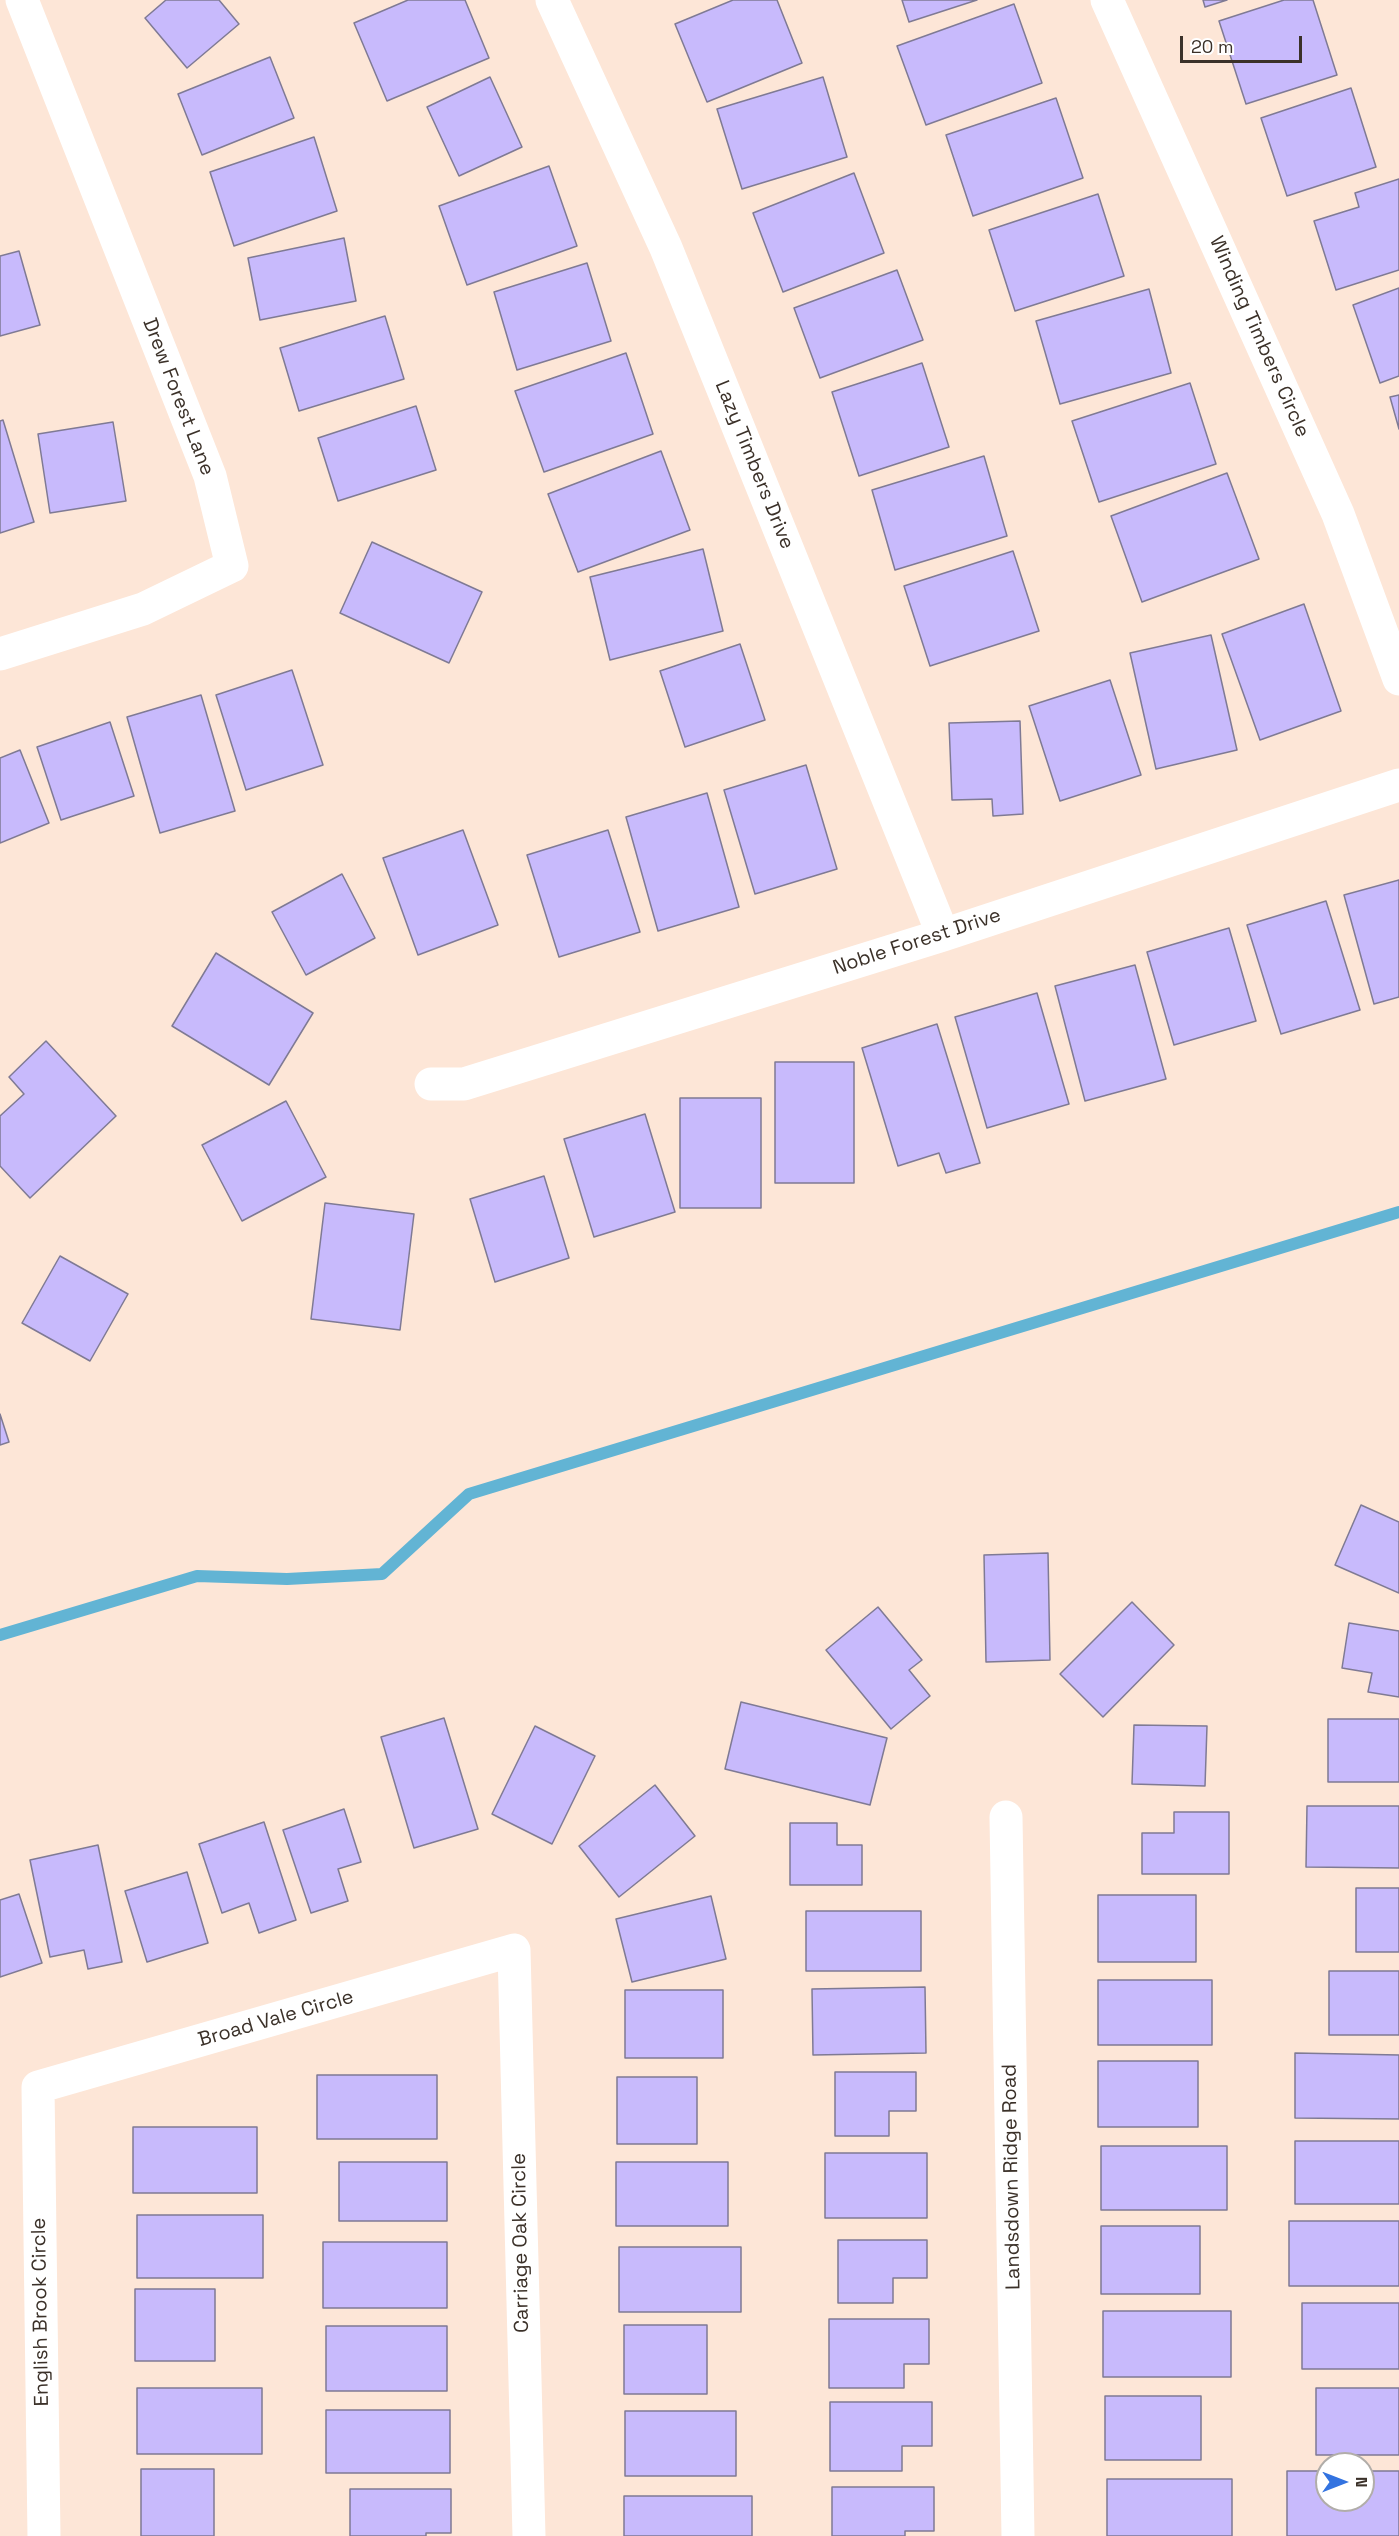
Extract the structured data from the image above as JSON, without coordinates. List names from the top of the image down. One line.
{"streets":{"street":["Winding Timbers Circle","Drew Forest Lane","Lazy Timbers Drive","Noble Forest Drive","Broad Vale Circle","Landsdown Ridge Road","Carriage Oak Circle","English Brook Circle"]},"crossings":[["Lazy Timbers Drive","Noble Forest Drive"],["Broad Vale Circle","Carriage Oak Circle"],["Broad Vale Circle","English Brook Circle"]],"scale_bar":"20 m","north":"right"}
